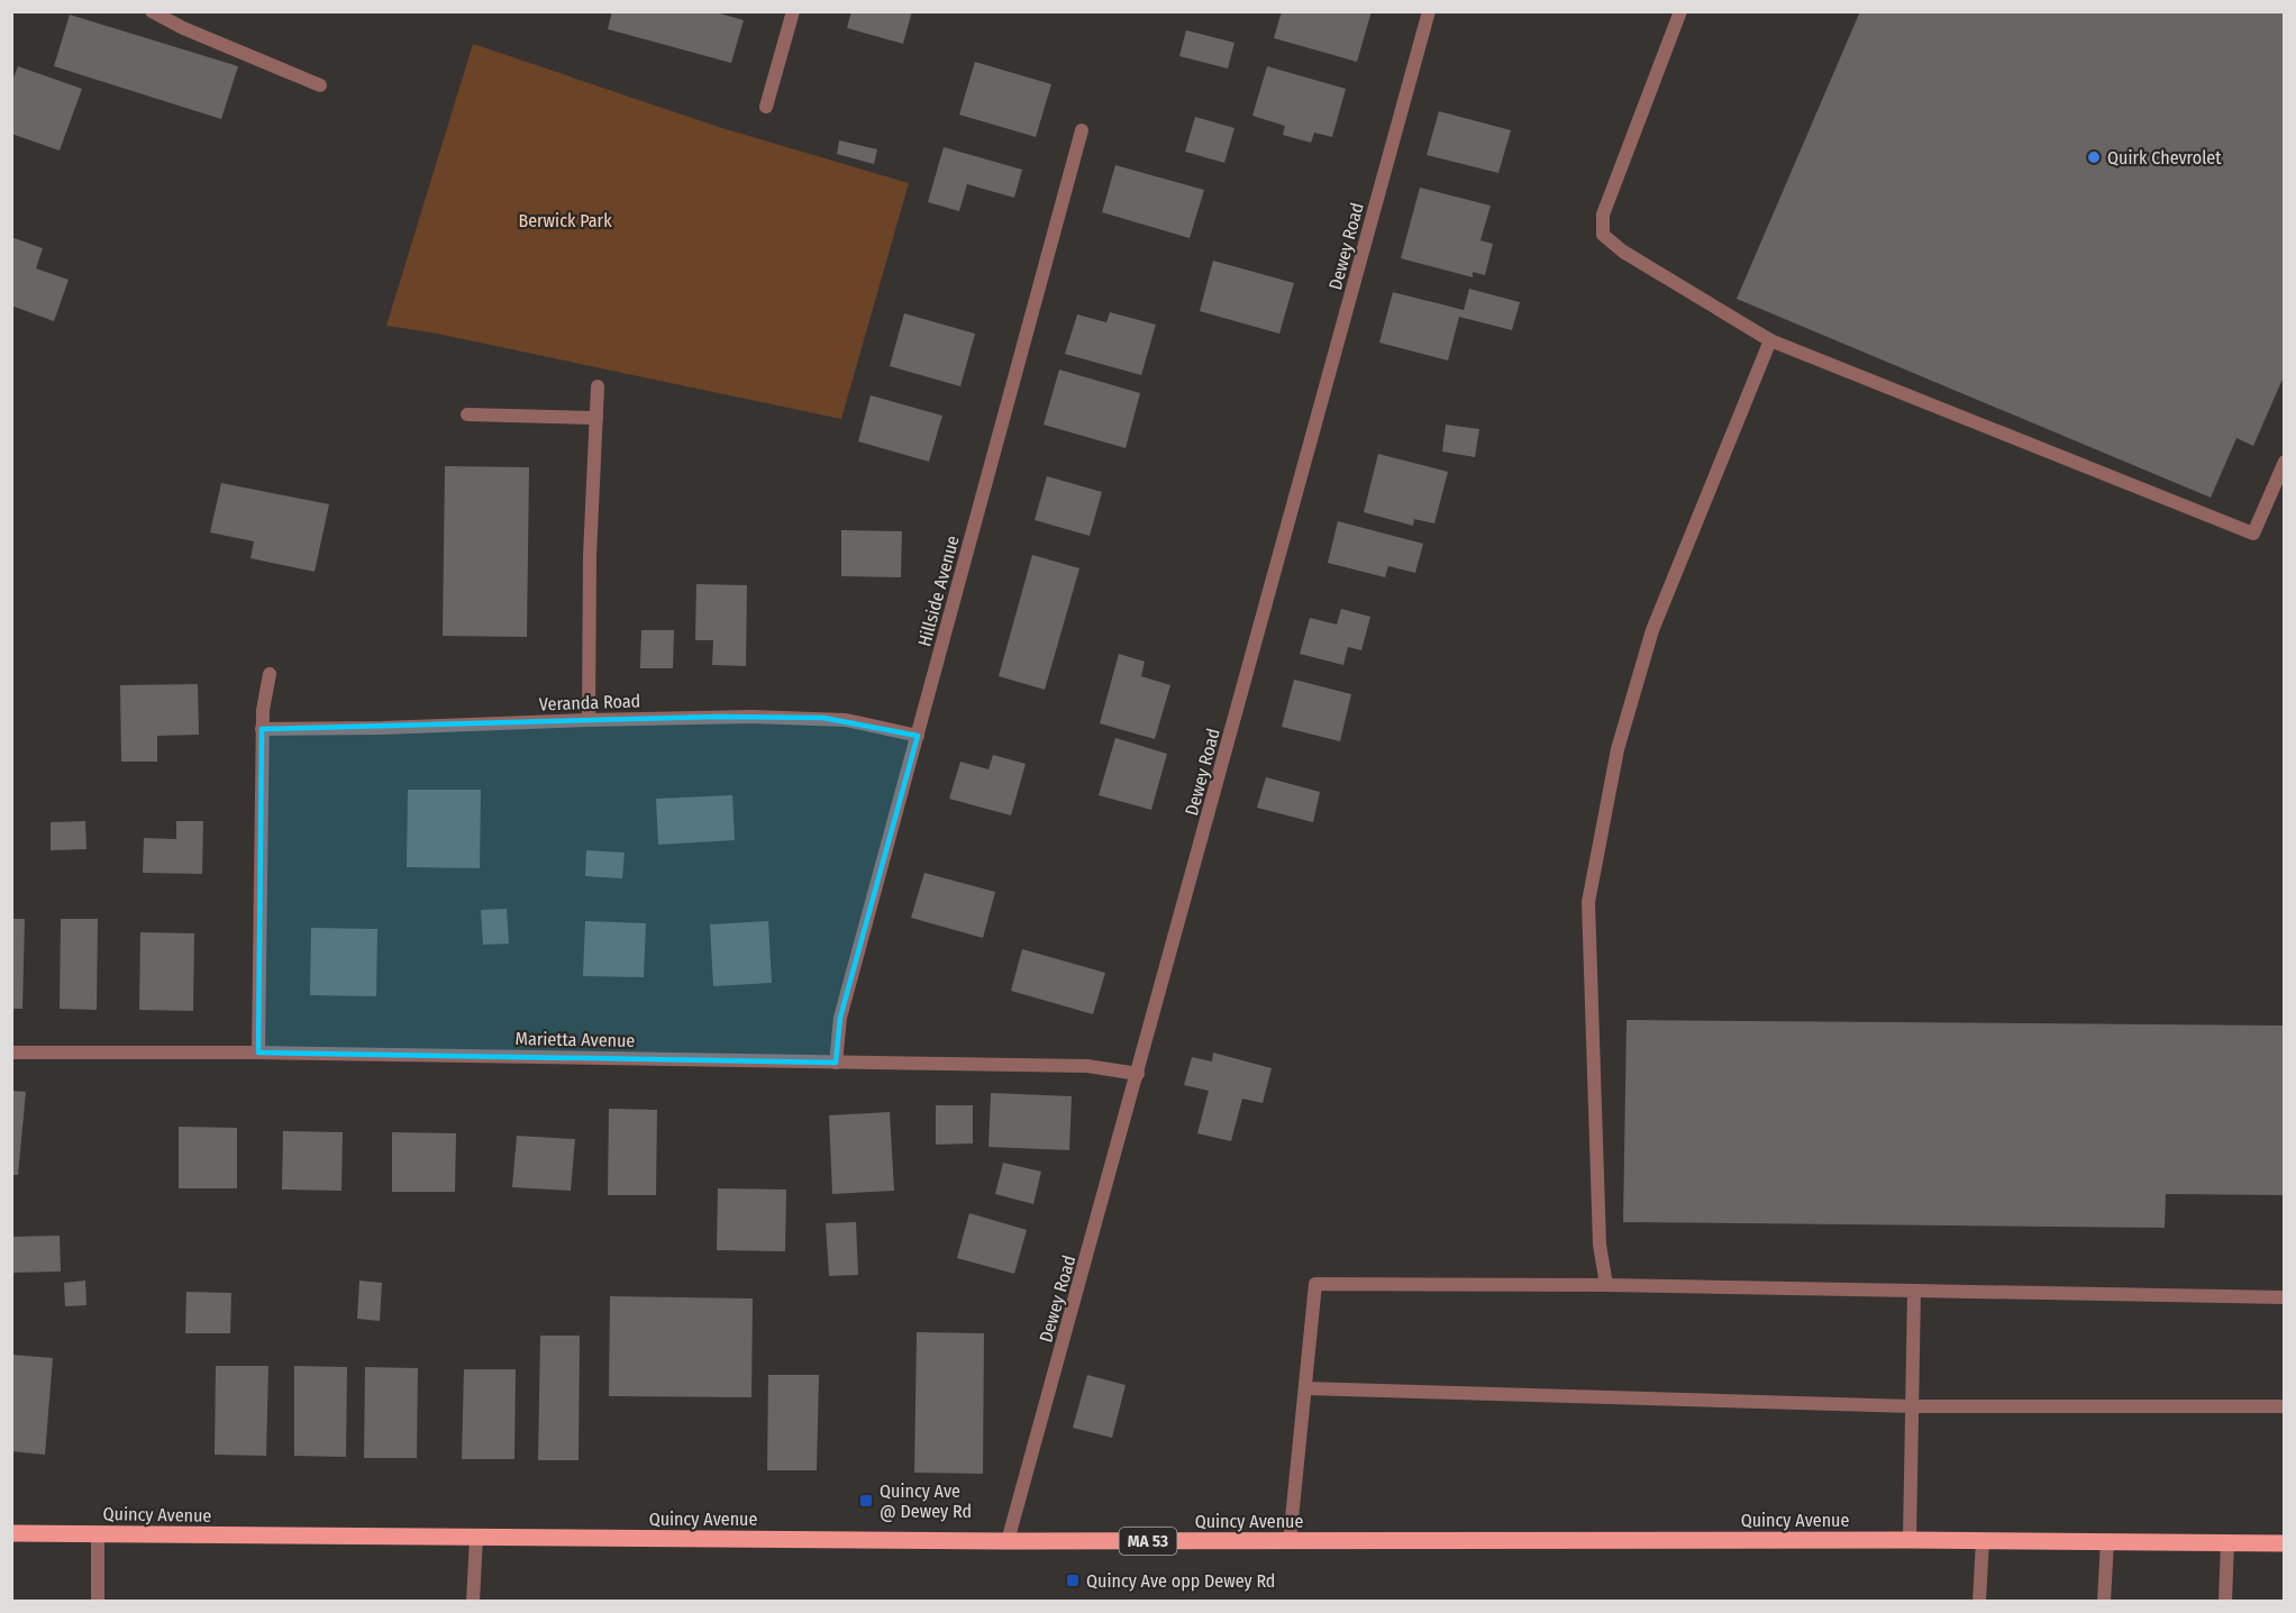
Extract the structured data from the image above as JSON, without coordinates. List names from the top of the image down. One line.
{"streets":{"main road":["Quincy Avenue","MA 53"],"street":["Dewey Road","Hillside Avenue","Veranda Road","Marietta Avenue"]},"crossings":[["Dewey Road","Marietta Avenue"],["Dewey Road","Quincy Avenue"],["Hillside Avenue","Veranda Road"],["Hillside Avenue","Marietta Avenue"]],"parks":["Berwick Park"],"places":{"other":["Quirk Chevrolet"],"transit":["Quincy Ave @ Dewey Rd","Quincy Ave opp Dewey Rd"]}}
